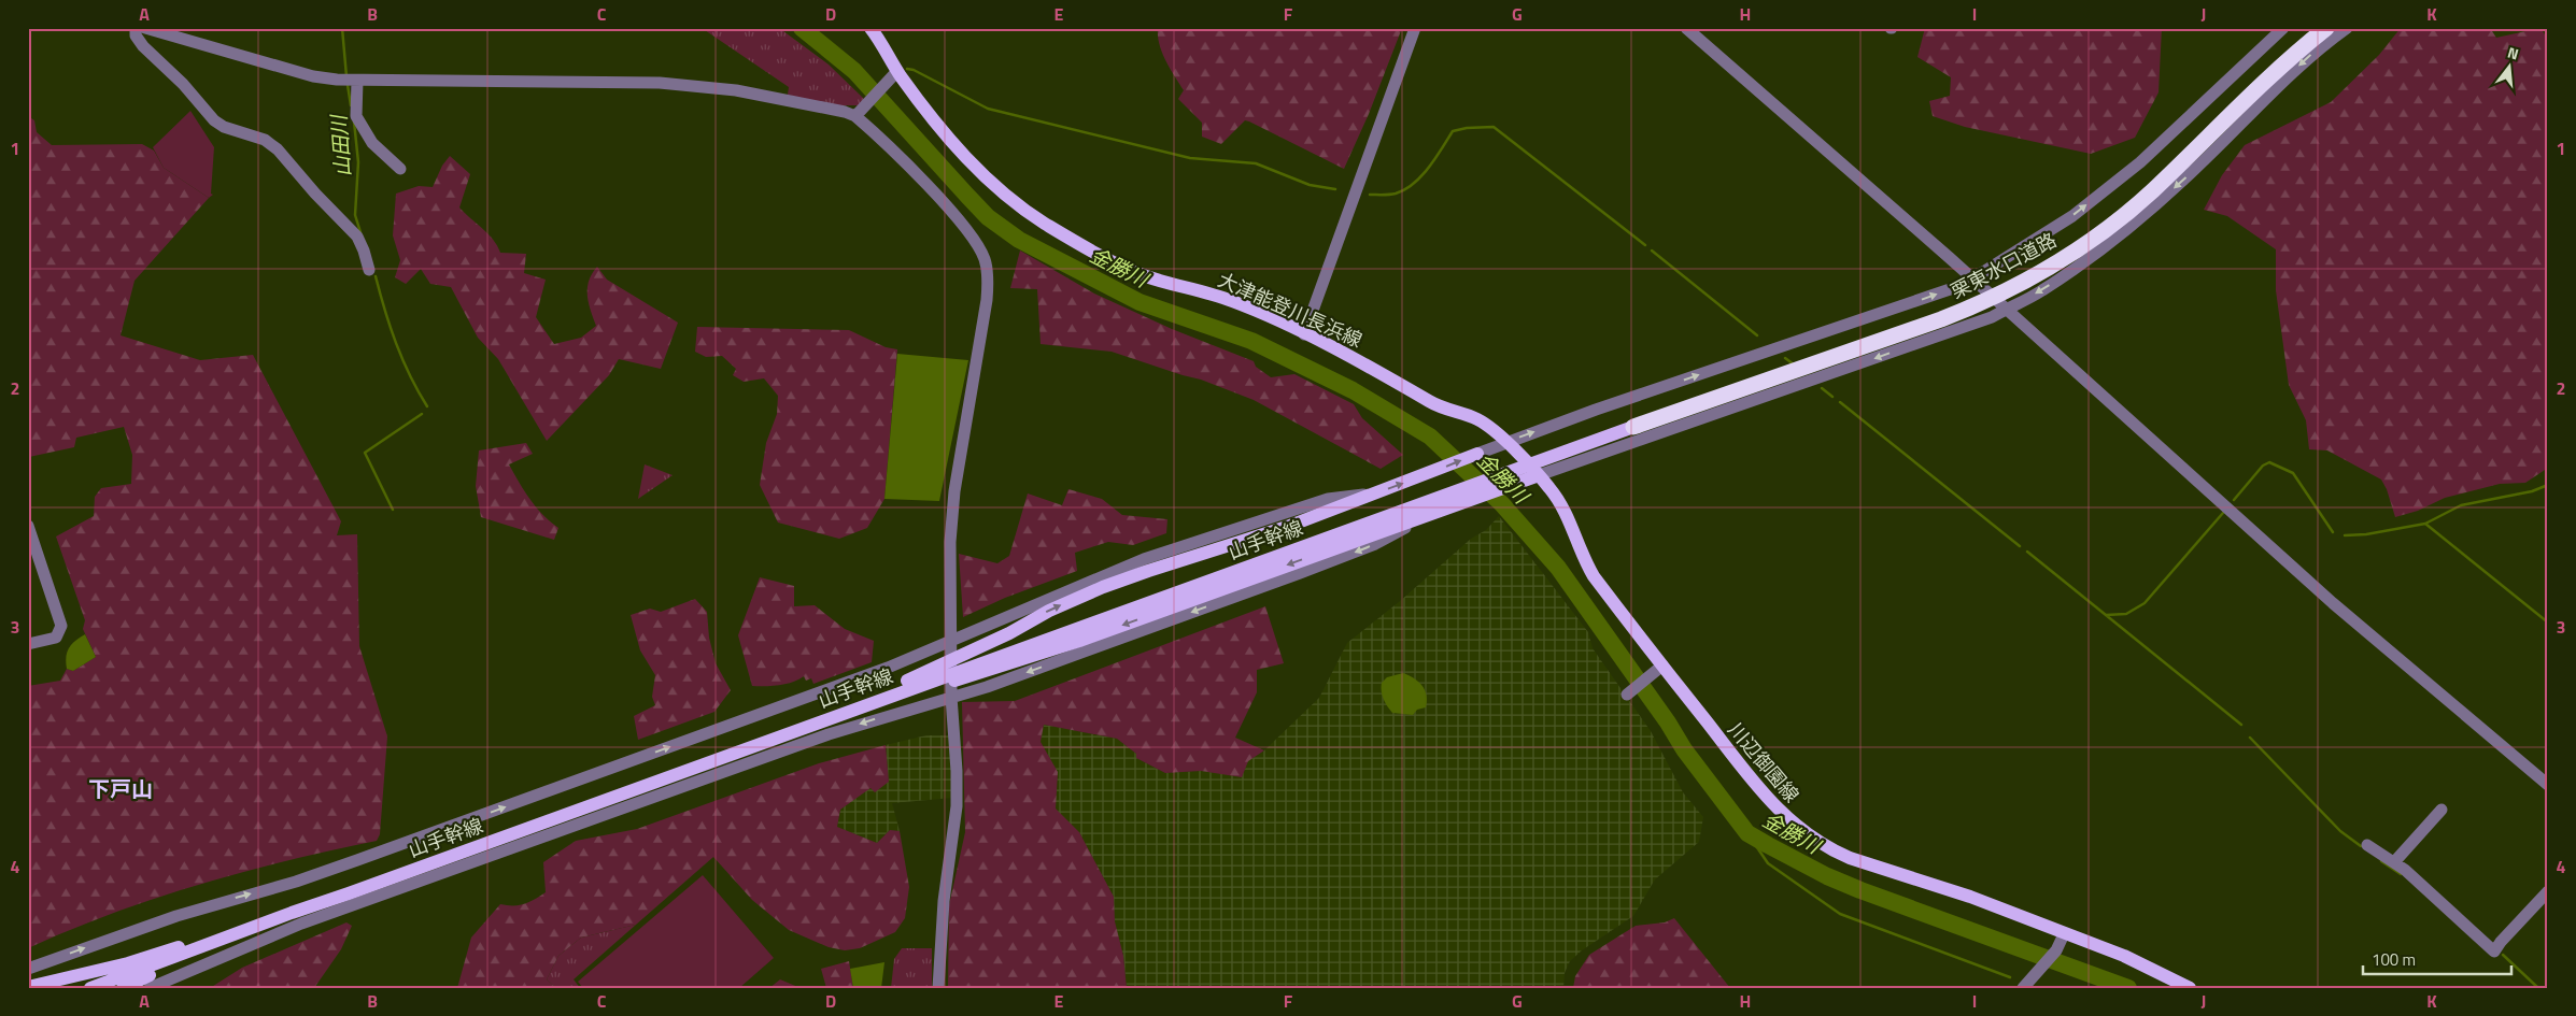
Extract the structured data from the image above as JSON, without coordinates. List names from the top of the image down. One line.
{"streets":{"highway":["栗東水口道路"],"main road":["大津能登川長浜線","山手幹線","川辺御園線"]},"crossings":[["栗東水口道路","山手幹線"],["大津能登川長浜線","川辺御園線"]],"districts":["下戸山"],"water":["山田川","金勝川"],"scale_bar":"100 m","north":"top","grid":{"columns":["A","B","C","D","E","F","G","H","I","J","K"],"rows":["1","2","3","4"]}}
